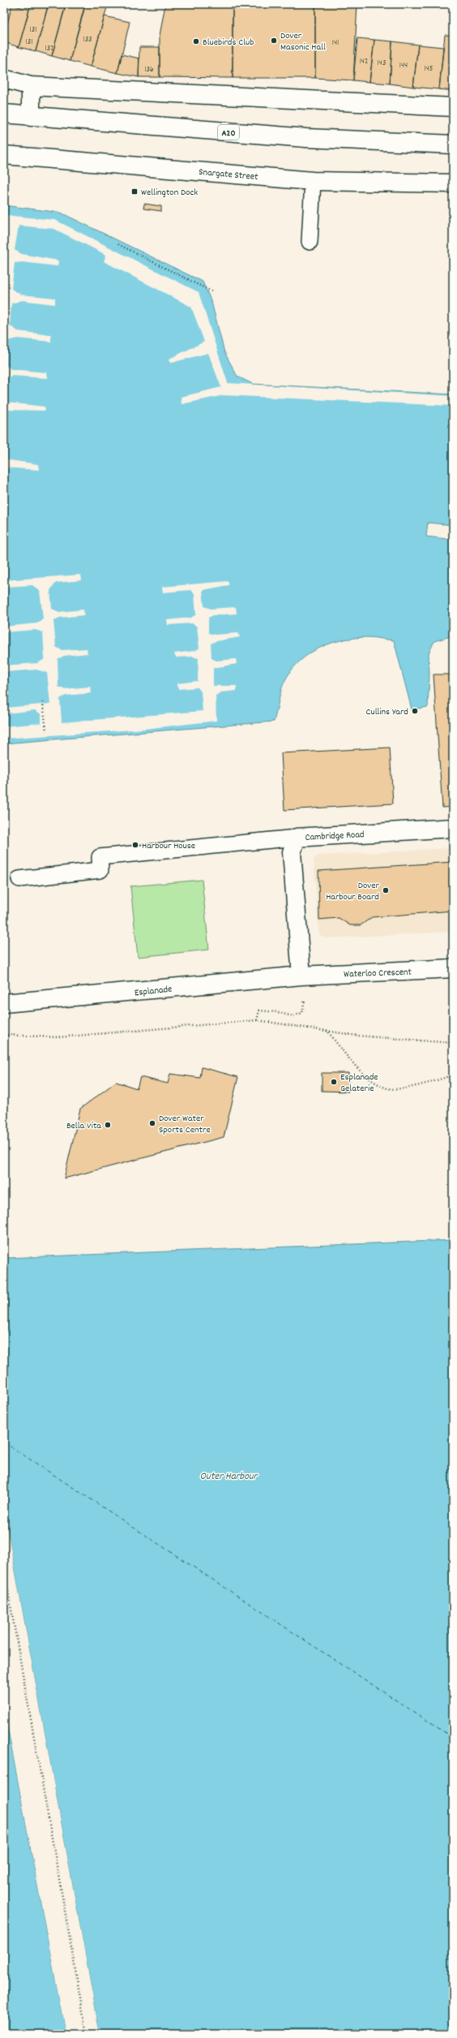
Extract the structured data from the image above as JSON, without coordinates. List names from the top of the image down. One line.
{"streets":{"main road":["A20","Snargate Street","Cambridge Road","Waterloo Crescent","Esplanade"]},"crossings":[["Cambridge Road","Waterloo Crescent"],["Cambridge Road","Esplanade"],["Waterloo Crescent","Esplanade"]],"water":["Outer Harbour"],"places":{"other":["Dover Masonic Hall","Bluebirds Club","Cullins Yard","Harbour House","Dover Harbour Board","Esplanade Gelaterie","Dover Water Sports Centre","Bella Vita"],"transit":["Wellington Dock"]},"house_numbers":["131","133","131","141","132","142","143","144","145","136"]}
